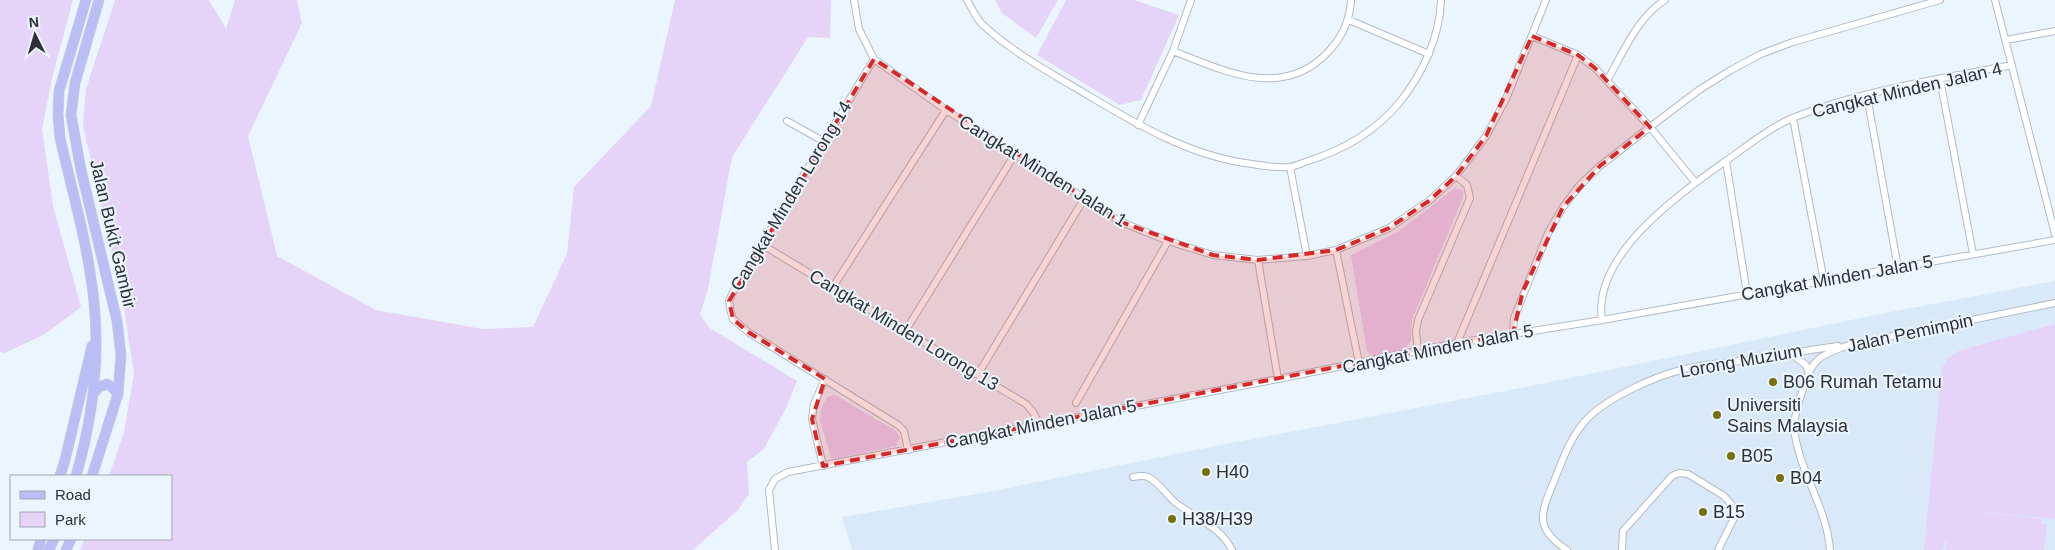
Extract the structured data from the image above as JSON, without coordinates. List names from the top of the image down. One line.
{"streets":{"main road":["Jalan Bukit Gambir"],"street":["Cangkat Minden Jalan 4","Cangkat Minden Jalan 1","Cangkat Minden Lorong 14","Cangkat Minden Jalan 5","Cangkat Minden Lorong 13","Jalan Pemimpin","Lorong Muzium"]},"crossings":[["Cangkat Minden Jalan 4","Cangkat Minden Jalan 5"],["Cangkat Minden Jalan 1","Cangkat Minden Lorong 14"],["Cangkat Minden Lorong 14","Cangkat Minden Jalan 5"],["Cangkat Minden Lorong 14","Cangkat Minden Lorong 13"],["Cangkat Minden Jalan 5","Cangkat Minden Lorong 13"],["Jalan Pemimpin","Lorong Muzium"]],"places":["B06 Rumah Tetamu","Universiti Sains Malaysia","B05","H40","B04","B15","H38/H39"],"legend":["Road","Park"],"north":"top"}
